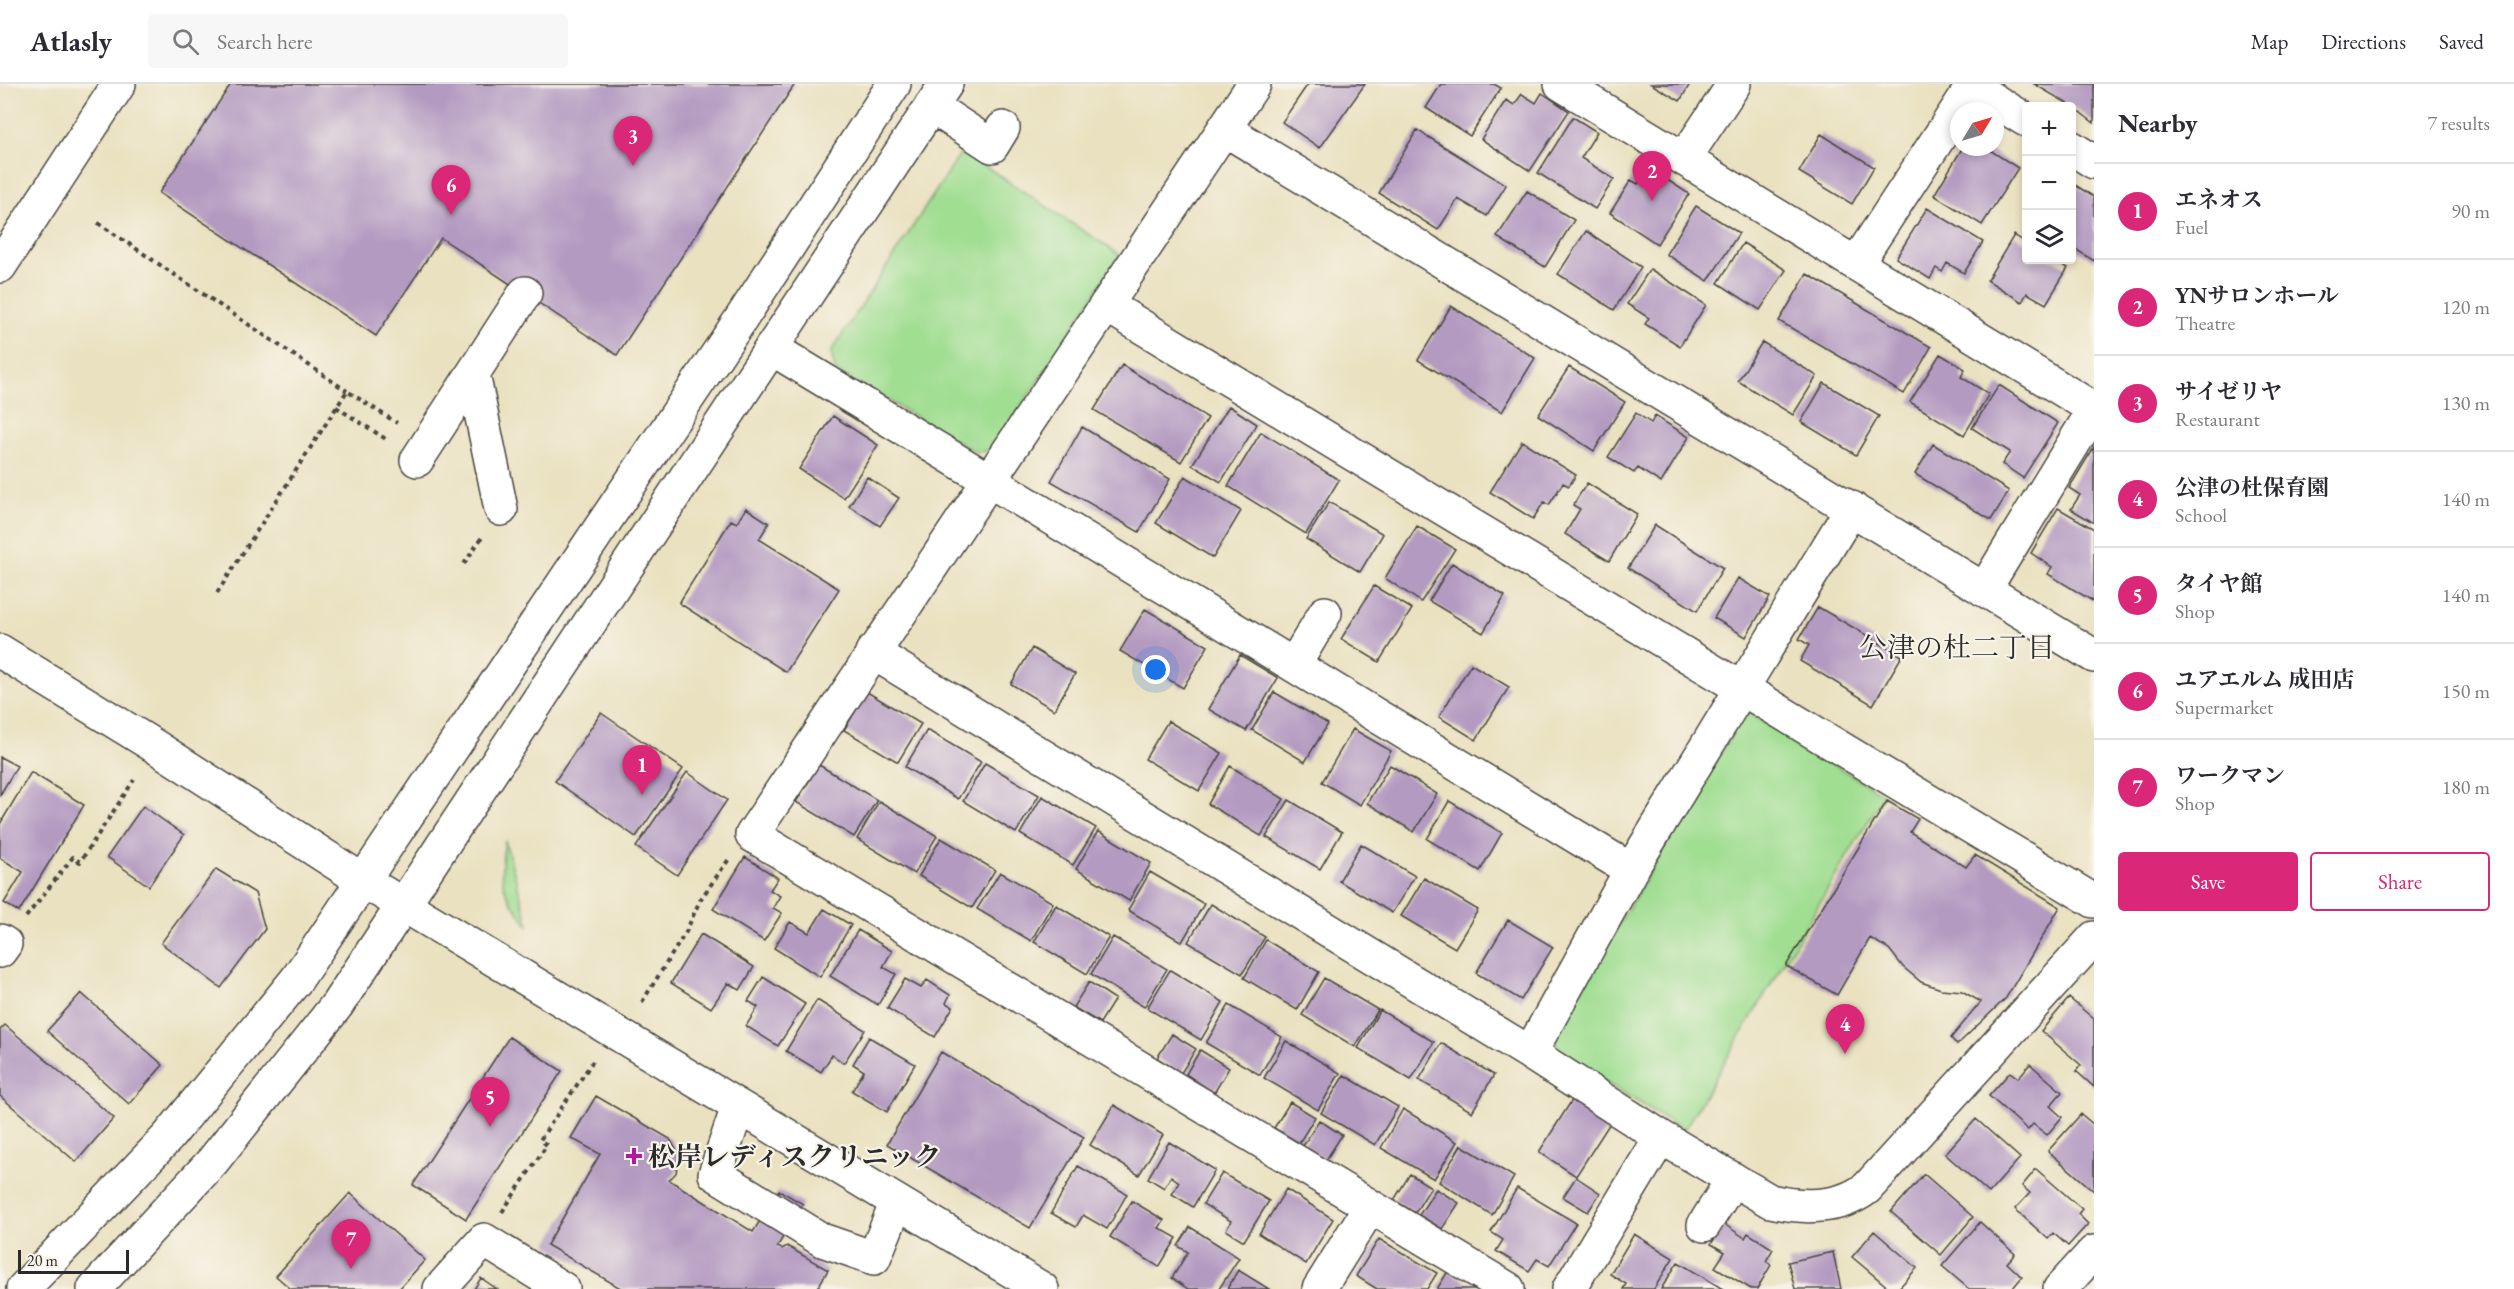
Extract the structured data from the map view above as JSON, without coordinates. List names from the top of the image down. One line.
{"districts":["公津の杜二丁目"],"places":{"health":["松岸レディスクリニック"]},"scale_bar":"20 m","north":"top right","page":{"header":"Atlasly","search":"Search here","nav":["Map","Directions","Saved"],"heading":["Nearby","7 results"],"map_buttons":["+","−"],"pins":["3","2","6","1","4","5","7"],"list":[{"mark":"1","name":"エネオス","note":"Fuel","value":"90 m"},{"mark":"2","name":"YNサロンホール","note":"Theatre","value":"120 m"},{"mark":"3","name":"サイゼリヤ","note":"Restaurant","value":"130 m"},{"mark":"4","name":"公津の杜保育園","note":"School","value":"140 m"},{"mark":"5","name":"タイヤ館","note":"Shop","value":"140 m"},{"mark":"6","name":"ユアエルム 成田店","note":"Supermarket","value":"150 m"},{"mark":"7","name":"ワークマン","note":"Shop","value":"180 m"}],"buttons":["Save","Share"],"scale":"20 m"}}
